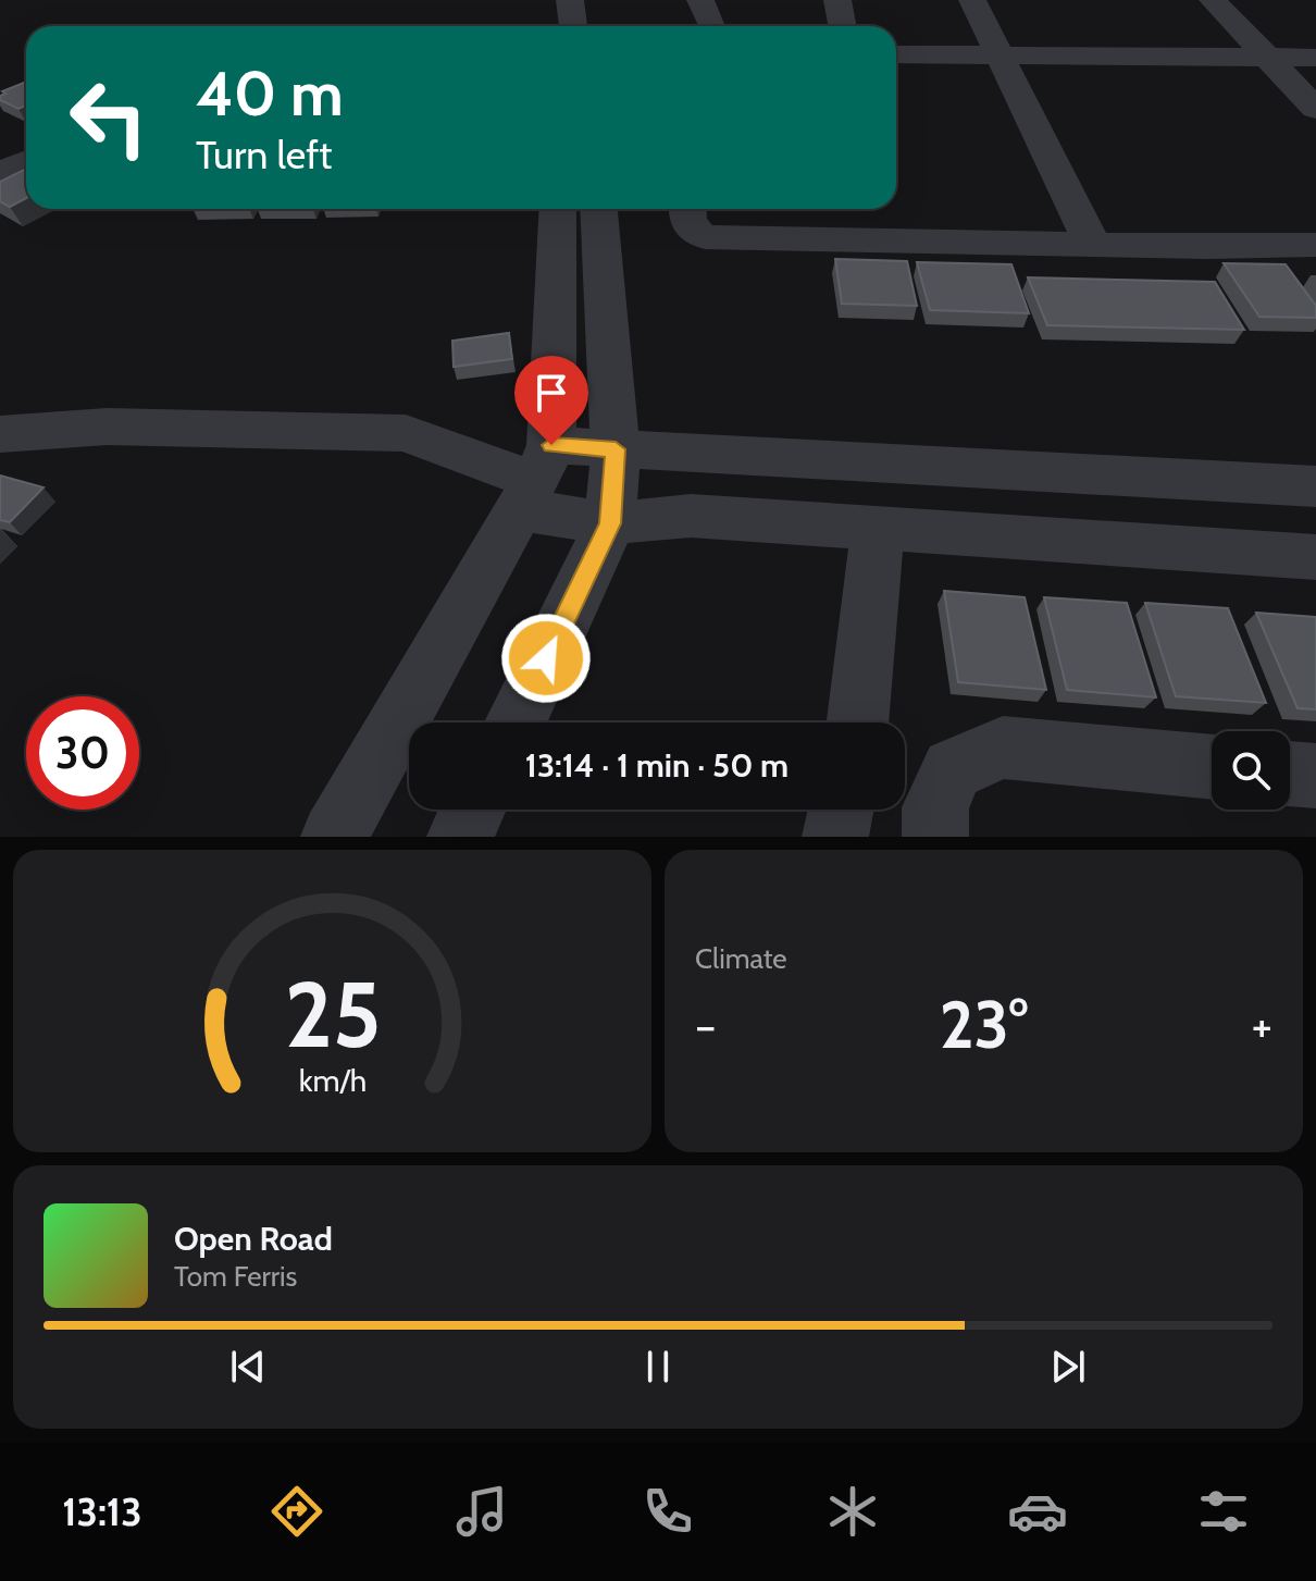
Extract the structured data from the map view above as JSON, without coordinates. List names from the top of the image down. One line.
{"page":{"turn":["40 m","Turn left"],"limit":"30","trip":"13:14 · 1 min · 50 m","tile":"Climate","heat":["−","23°","+"],"song":["Open Road","Tom Ferris"],"tabs":"13:13","gauge":["25","km/h"]}}
